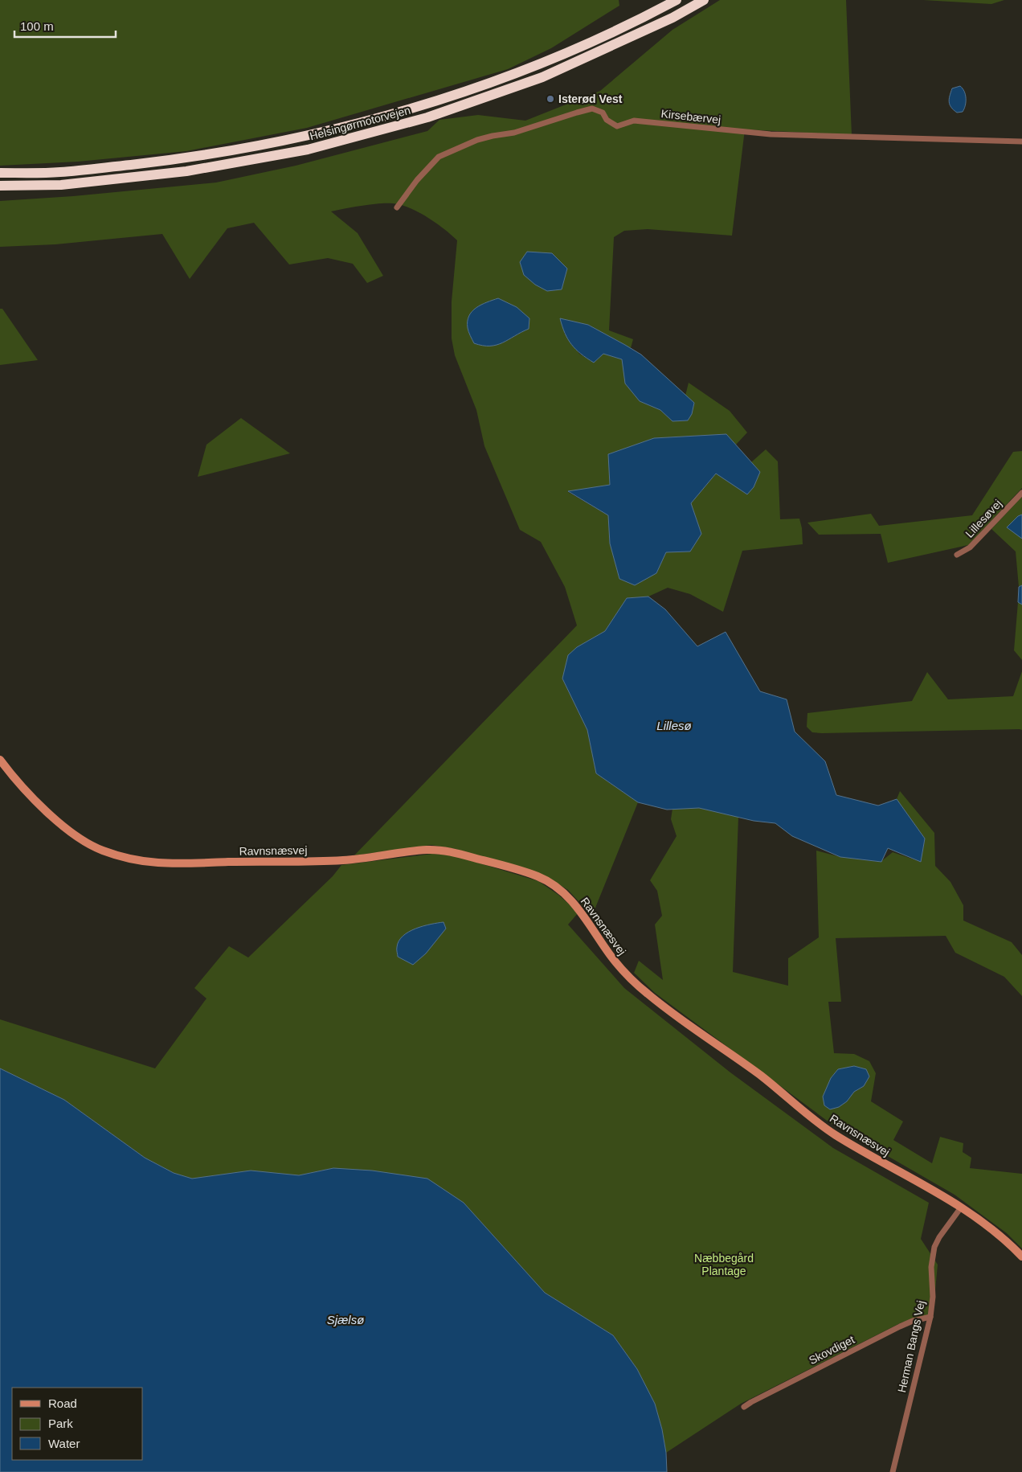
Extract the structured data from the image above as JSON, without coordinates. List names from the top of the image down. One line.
{"streets":{"highway":["Helsingørmotorvejen"],"main road":["Ravnsnæsvej"],"street":["Kirsebærvej","Lillesøvej","Herman Bangs Vej","Skovdiget"]},"crossings":[["Ravnsnæsvej","Herman Bangs Vej"],["Herman Bangs Vej","Skovdiget"]],"water":["Lillesø","Sjælsø"],"parks":["Næbbegård Plantage"],"places":["Isterød Vest"],"legend":["Road","Park","Water"],"scale_bar":"100 m"}
